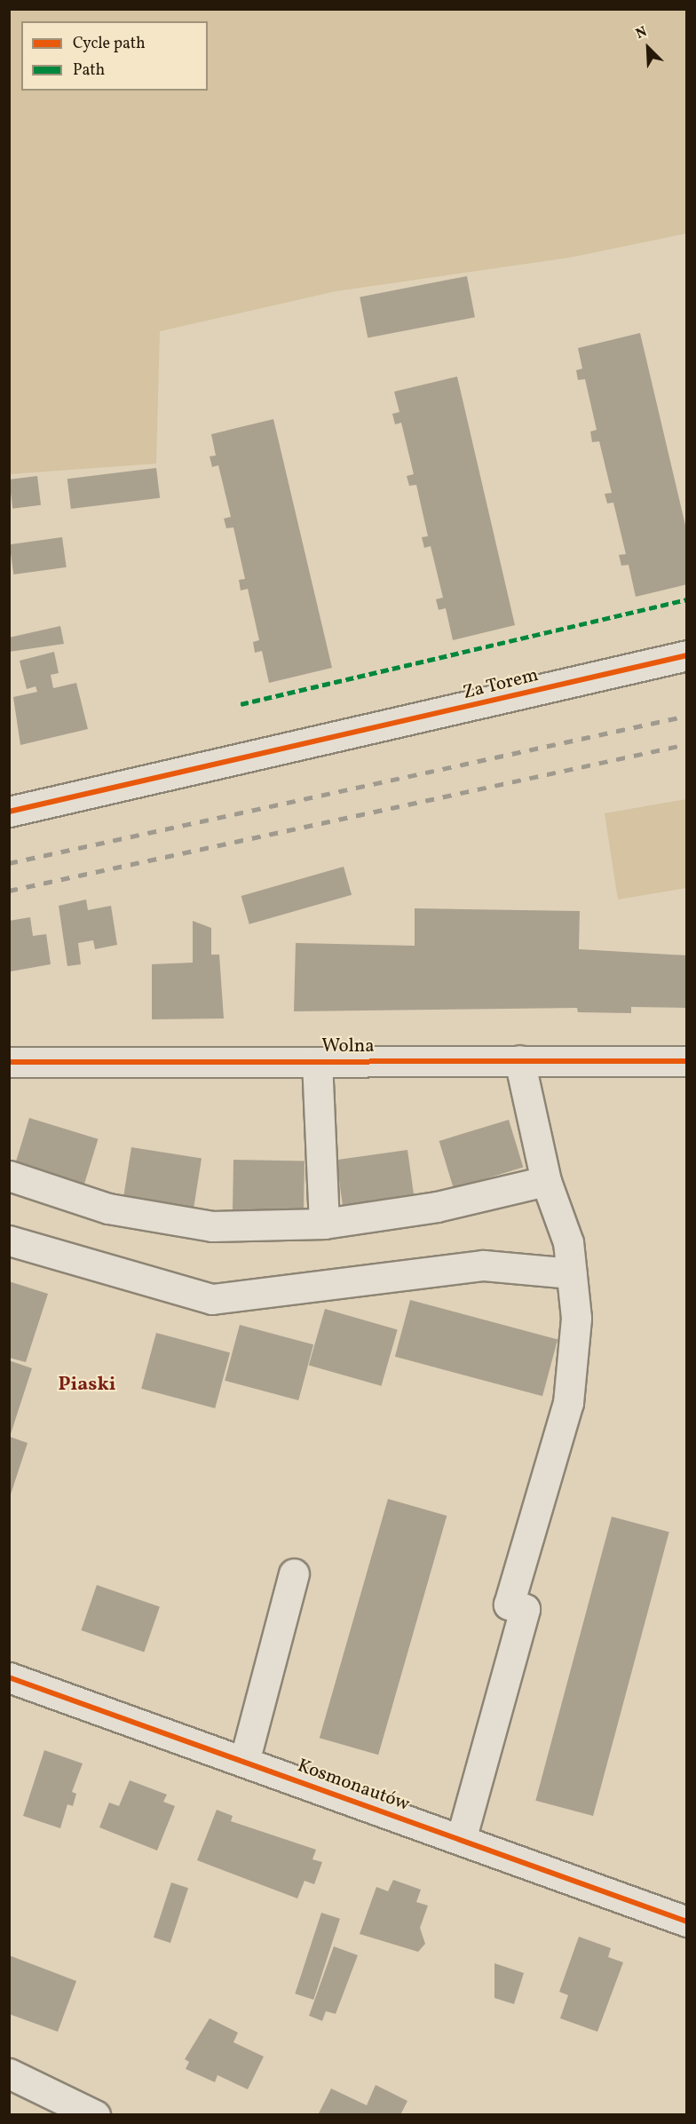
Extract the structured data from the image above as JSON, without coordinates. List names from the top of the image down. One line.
{"streets":{"street":["Za Torem","Wolna","Kosmonautów"]},"districts":["Piaski"],"legend":["Cycle path","Path"],"north":"top left"}
